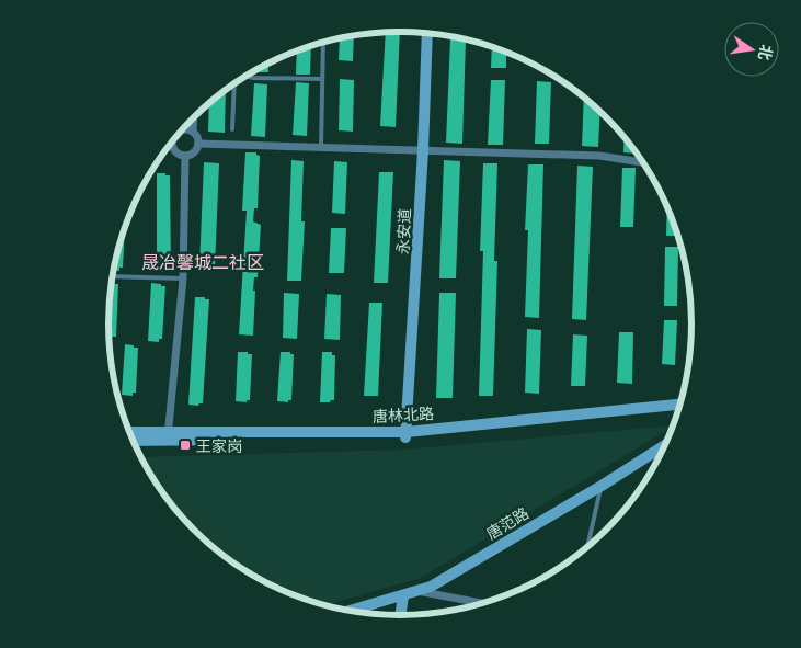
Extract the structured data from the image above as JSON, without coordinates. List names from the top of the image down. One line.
{"streets":{"main road":["永安道","唐林北路","唐范路"]},"crossings":[["永安道","唐林北路"]],"districts":["晟冶馨城二社区"],"places":{"transit":["王家岗"]},"north":"right"}
